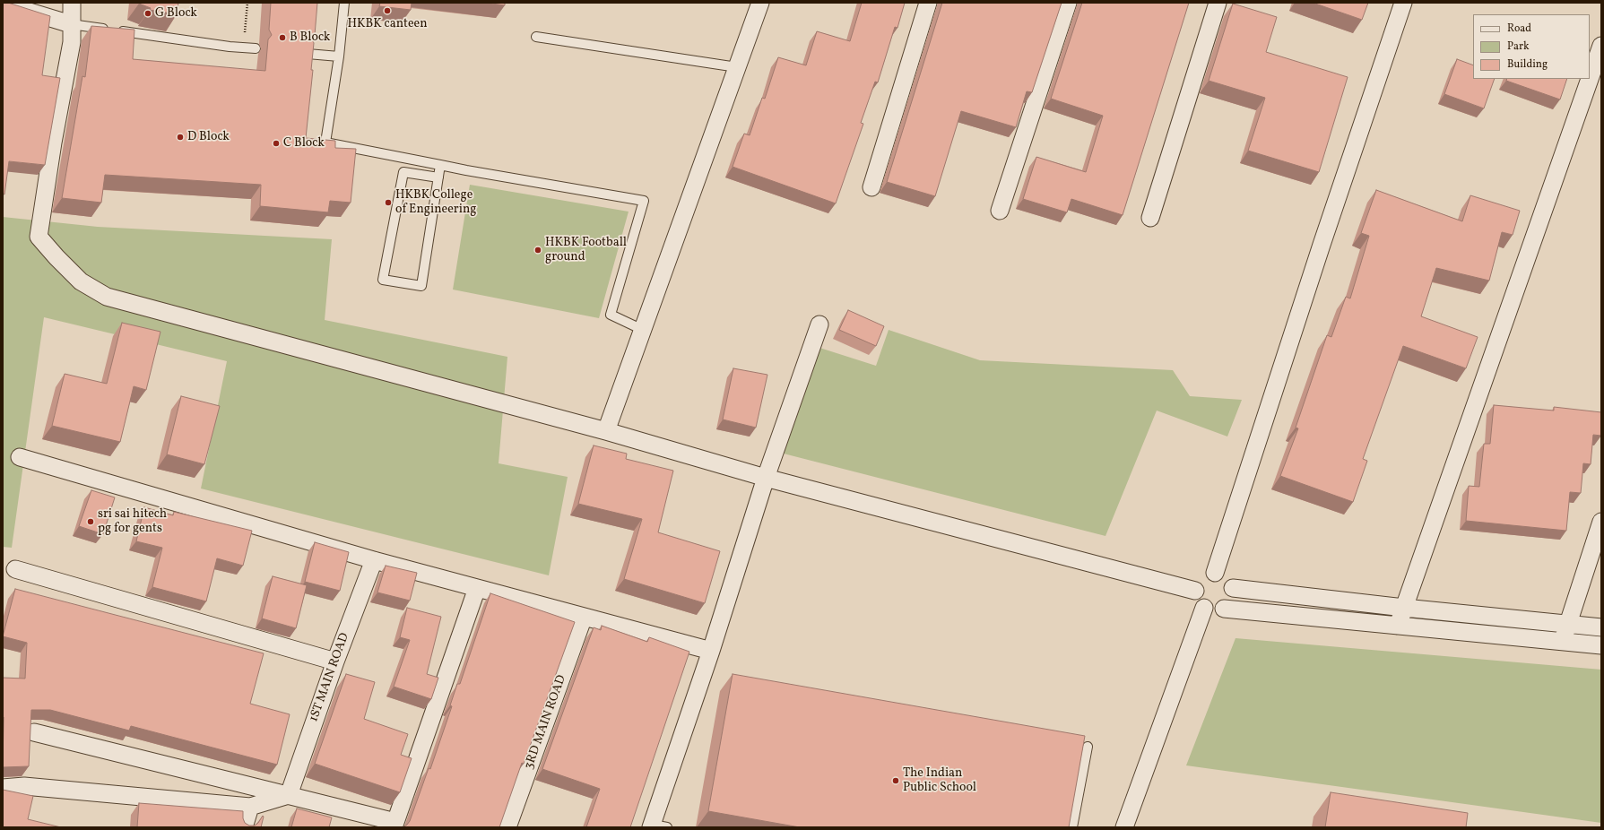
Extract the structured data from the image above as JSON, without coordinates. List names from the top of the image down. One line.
{"streets":{"street":["1ST MAIN ROAD","3RD MAIN ROAD"]},"places":["HKBK canteen","G Block","B Block","D Block","C Block","HKBK College of Engineering","HKBK Football ground","sri sai hitech pg for gents","The Indian Public School"],"legend":["Road","Park","Building"]}
